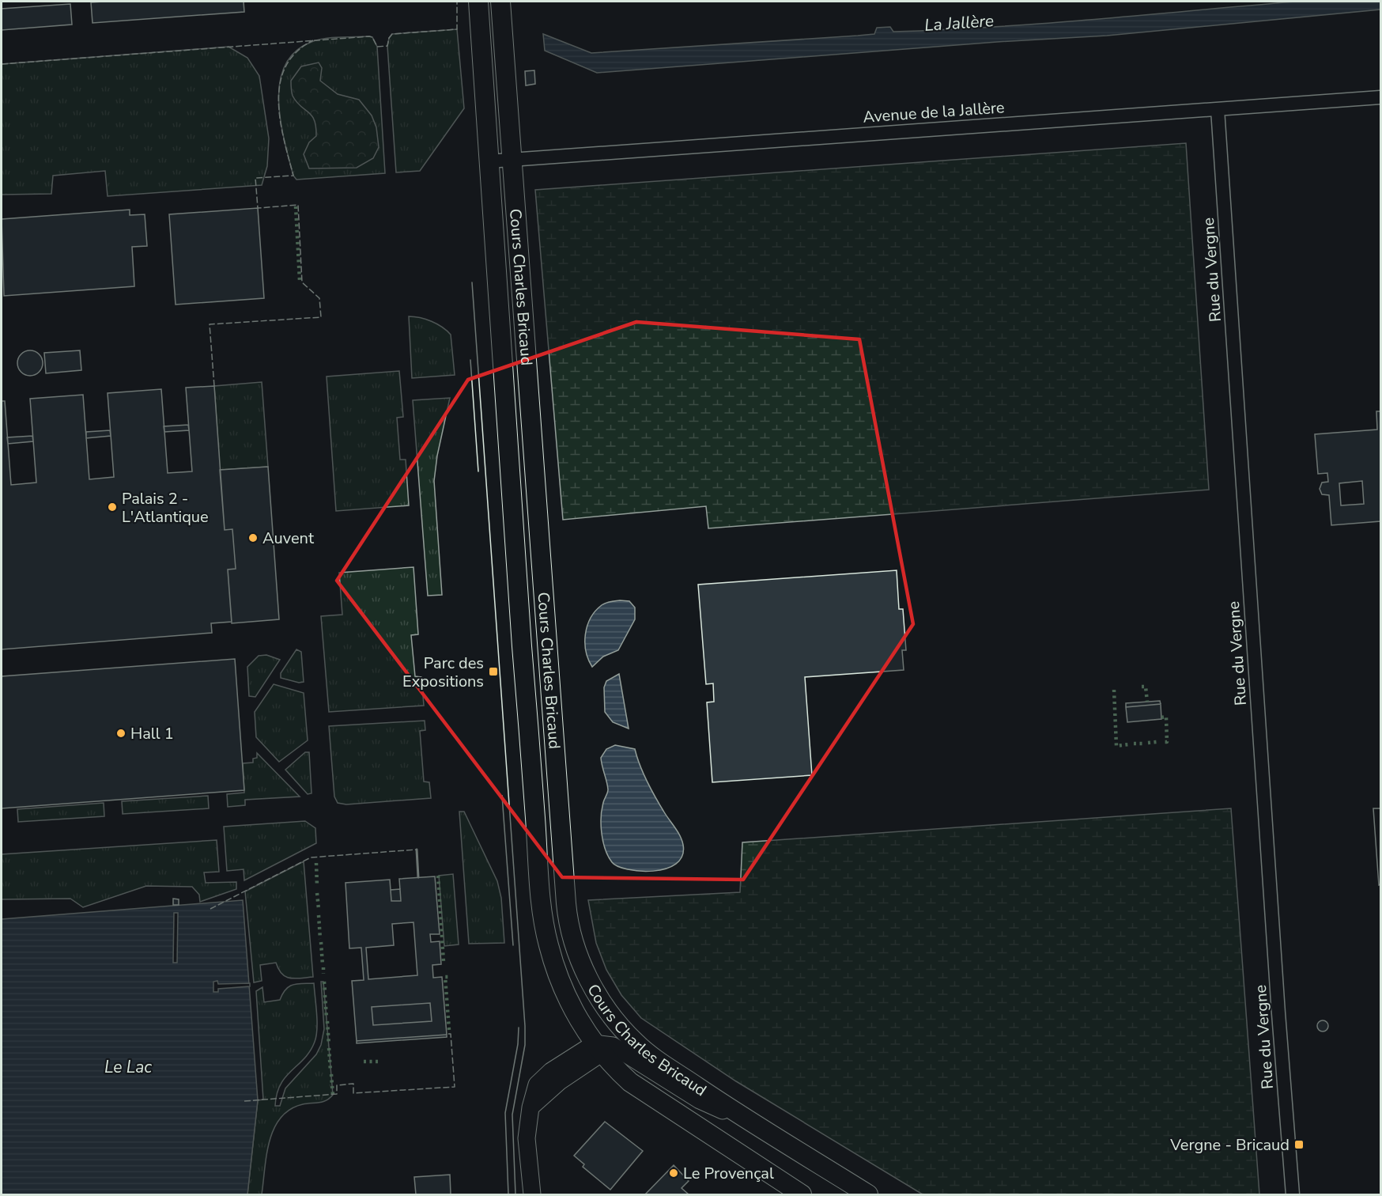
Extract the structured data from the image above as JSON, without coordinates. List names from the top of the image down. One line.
{"streets":{"main road":["Cours Charles Bricaud"],"street":["Avenue de la Jallère","Rue du Vergne"]},"crossings":[["Avenue de la Jallère","Rue du Vergne"],["Avenue de la Jallère","Cours Charles Bricaud"]],"water":["La Jallère","Le Lac"],"places":{"other":["Palais 2 - L'Atlantique","Auvent","Hall 1","Le Provençal"],"transit":["Parc des Expositions","Vergne - Bricaud"]}}
